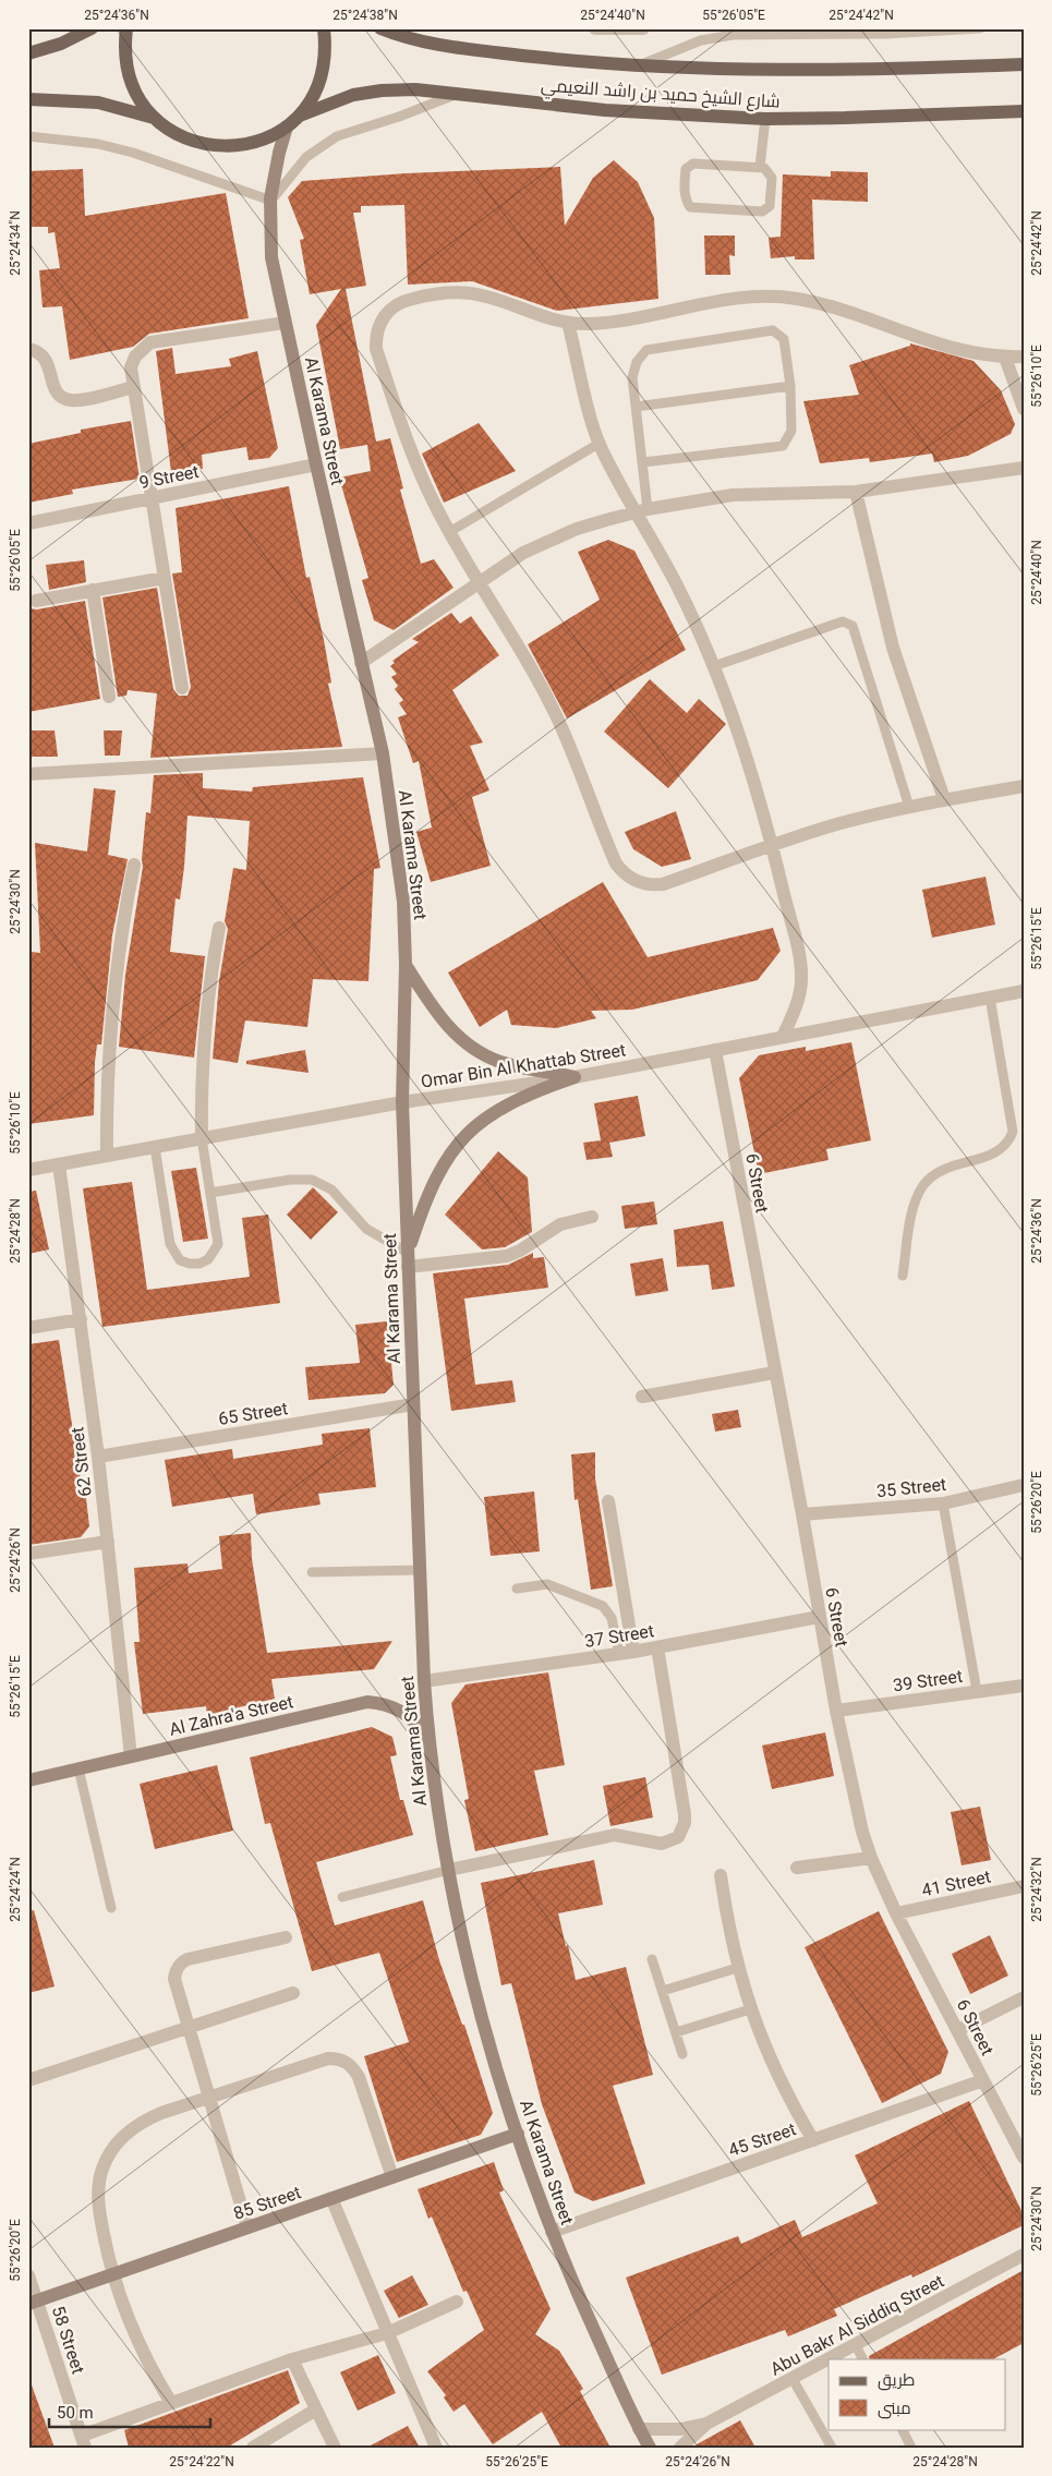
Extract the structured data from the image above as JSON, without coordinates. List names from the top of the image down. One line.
{"streets":{"main road":["شارع الشيخ حميد بن راشد النعيمي","Al Karama Street","Al Zahra'a Street","85 Street"],"street":["9 Street","Omar Bin Al Khattab Street","6 Street","65 Street","62 Street","35 Street","37 Street","39 Street","41 Street","45 Street","Abu Bakr Al Siddiq Street","58 Street"]},"crossings":[["Al Karama Street","9 Street"],["Al Karama Street","Omar Bin Al Khattab Street"],["Al Karama Street","65 Street"],["Al Karama Street","37 Street"],["Al Karama Street","Al Zahra'a Street"],["Al Karama Street","45 Street"],["Al Karama Street","85 Street"],["Al Karama Street","Abu Bakr Al Siddiq Street"],["Omar Bin Al Khattab Street","6 Street"],["Omar Bin Al Khattab Street","62 Street"],["6 Street","35 Street"],["6 Street","37 Street"],["6 Street","39 Street"],["6 Street","41 Street"],["6 Street","45 Street"],["65 Street","62 Street"],["62 Street","Al Zahra'a Street"],["85 Street","58 Street"]],"legend":["طريق","مبنى"],"scale_bar":"50 m","coordinates":["25°24'36\"N","25°24'38\"N","25°24'40\"N","55°26'05\"E","25°24'42\"N","25°24'34\"N","55°26'10\"E","25°24'30\"N","55°26'15\"E","25°24'28\"N","55°26'20\"E","25°24'26\"N","25°24'24\"N","25°24'32\"N","55°26'25\"E","25°24'22\"N"]}
